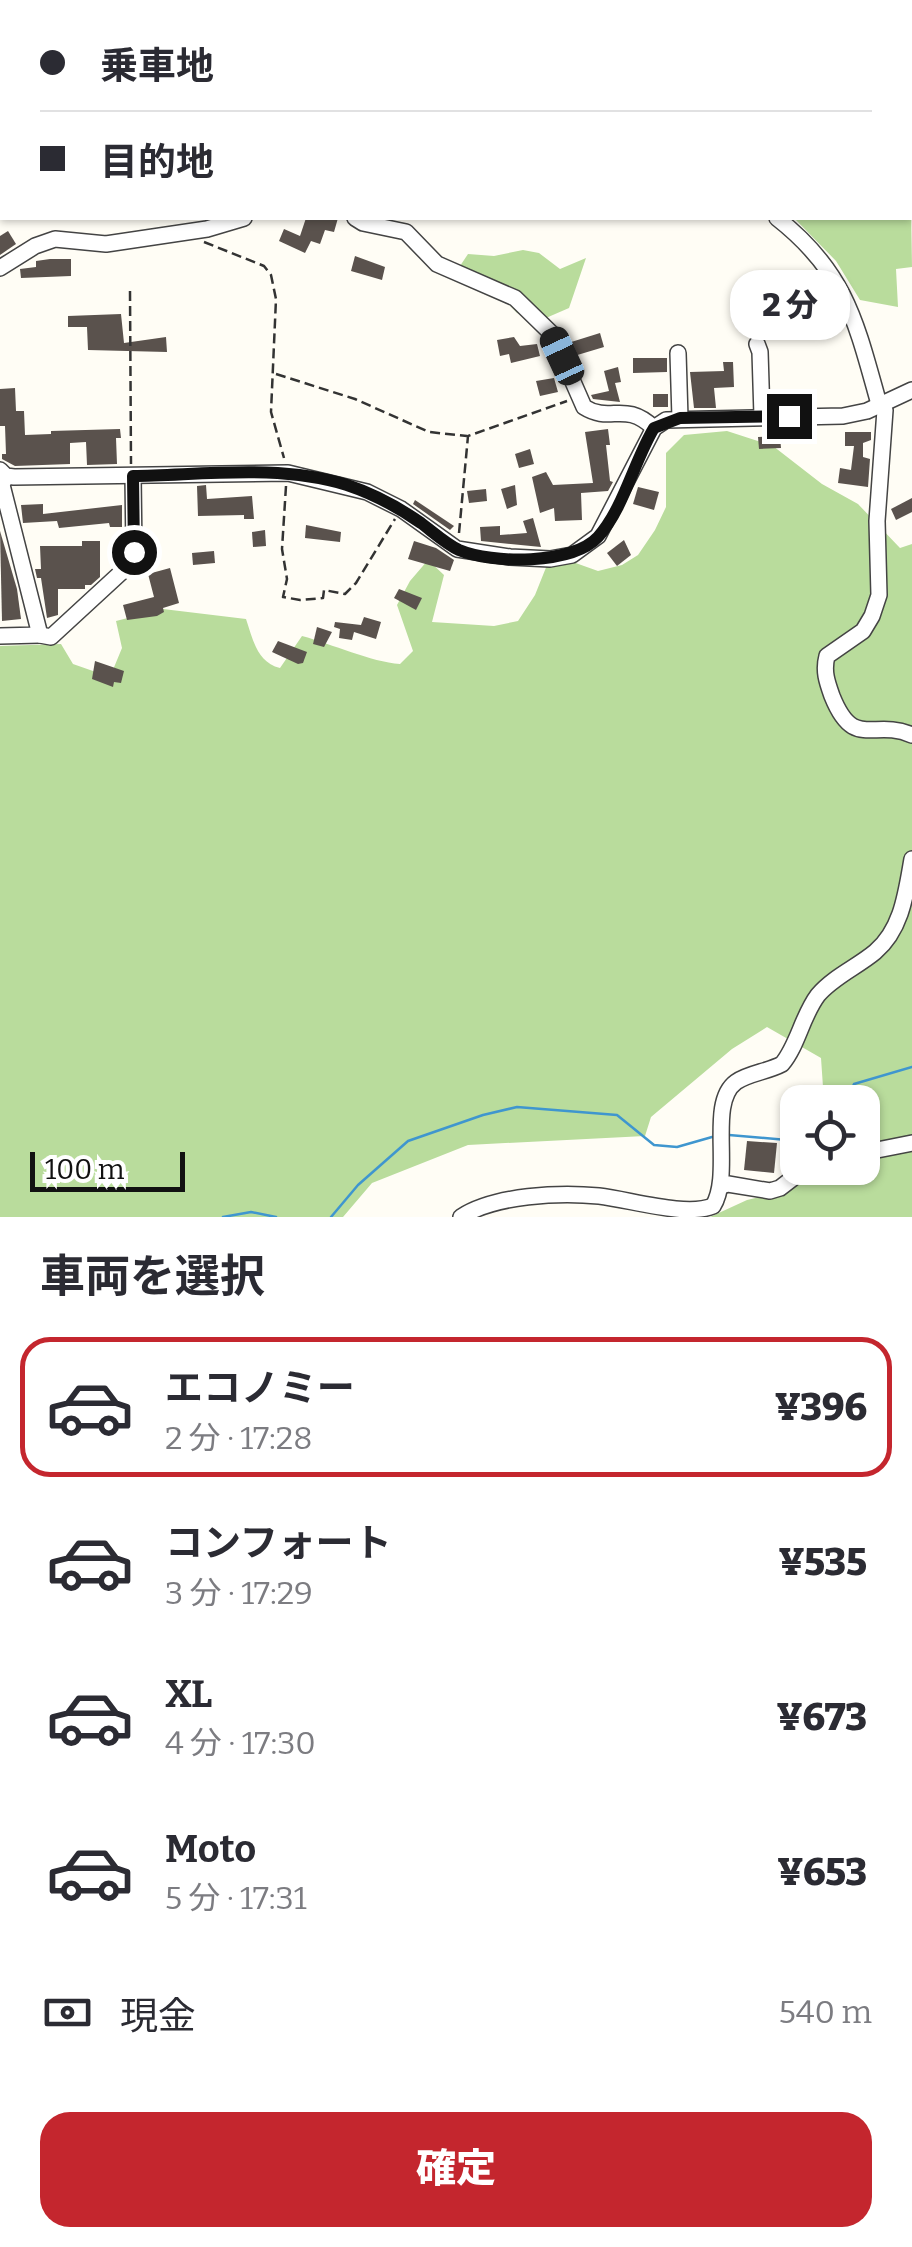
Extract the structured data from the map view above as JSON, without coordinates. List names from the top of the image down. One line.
{"scale_bar":"100 m","page":{"banner":["乗車地","目的地"],"bubble":"2 分","scale":"100 m","heading":"車両を選択","list":[{"name":"エコノミー","note":"2 分 · 17:28","value":"¥396"},{"name":"コンフォート","note":"3 分 · 17:29","value":"¥535"},{"name":"XL","note":"4 分 · 17:30","value":"¥673"},{"name":"Moto","note":"5 分 · 17:31","value":"¥653"}],"pay":["現金","540 m"],"buttons":"確定"}}
